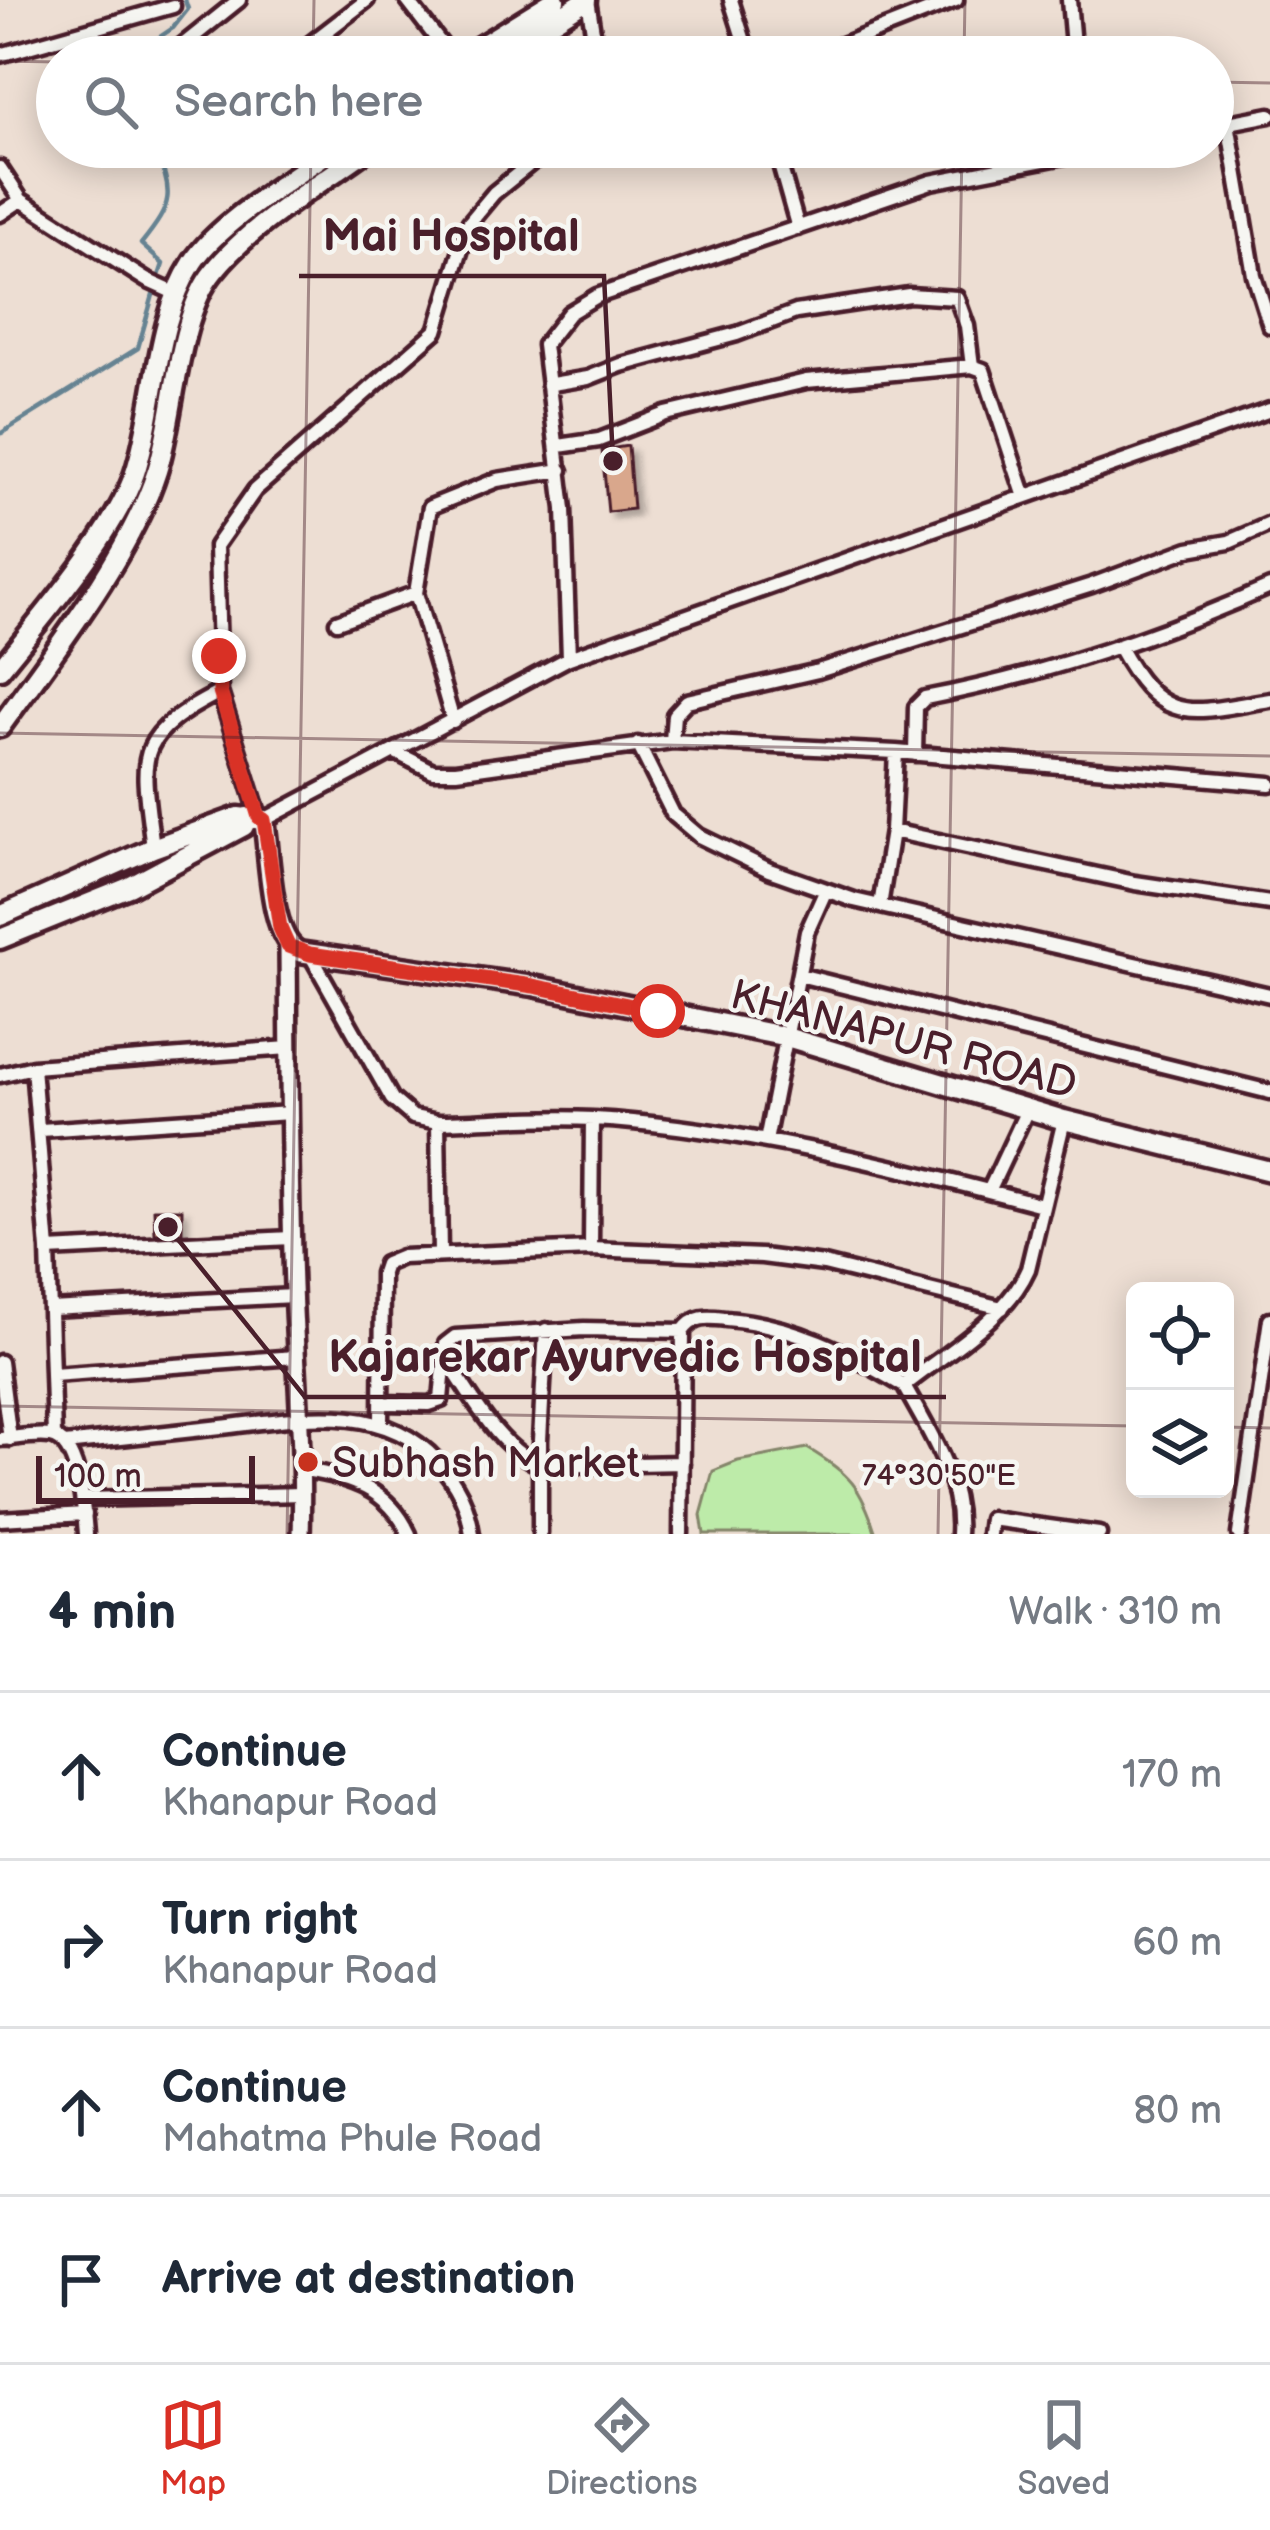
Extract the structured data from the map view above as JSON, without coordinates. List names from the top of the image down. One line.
{"streets":{"main road":["KHANAPUR ROAD"]},"places":["Mai Hospital","Kajarekar Ayurvedic Hospital","Subhash Market"],"scale_bar":"100 m","page":{"search":"Search here","scale":"100 m","heading":["4 min","Walk · 310 m"],"list":[["Continue","Khanapur Road","170 m"],["Turn right","Khanapur Road","60 m"],["Continue","Mahatma Phule Road","80 m"],"Arrive at destination"],"nav":["Map","Directions","Saved"]},"coordinates":["74°30'50\"E"]}
